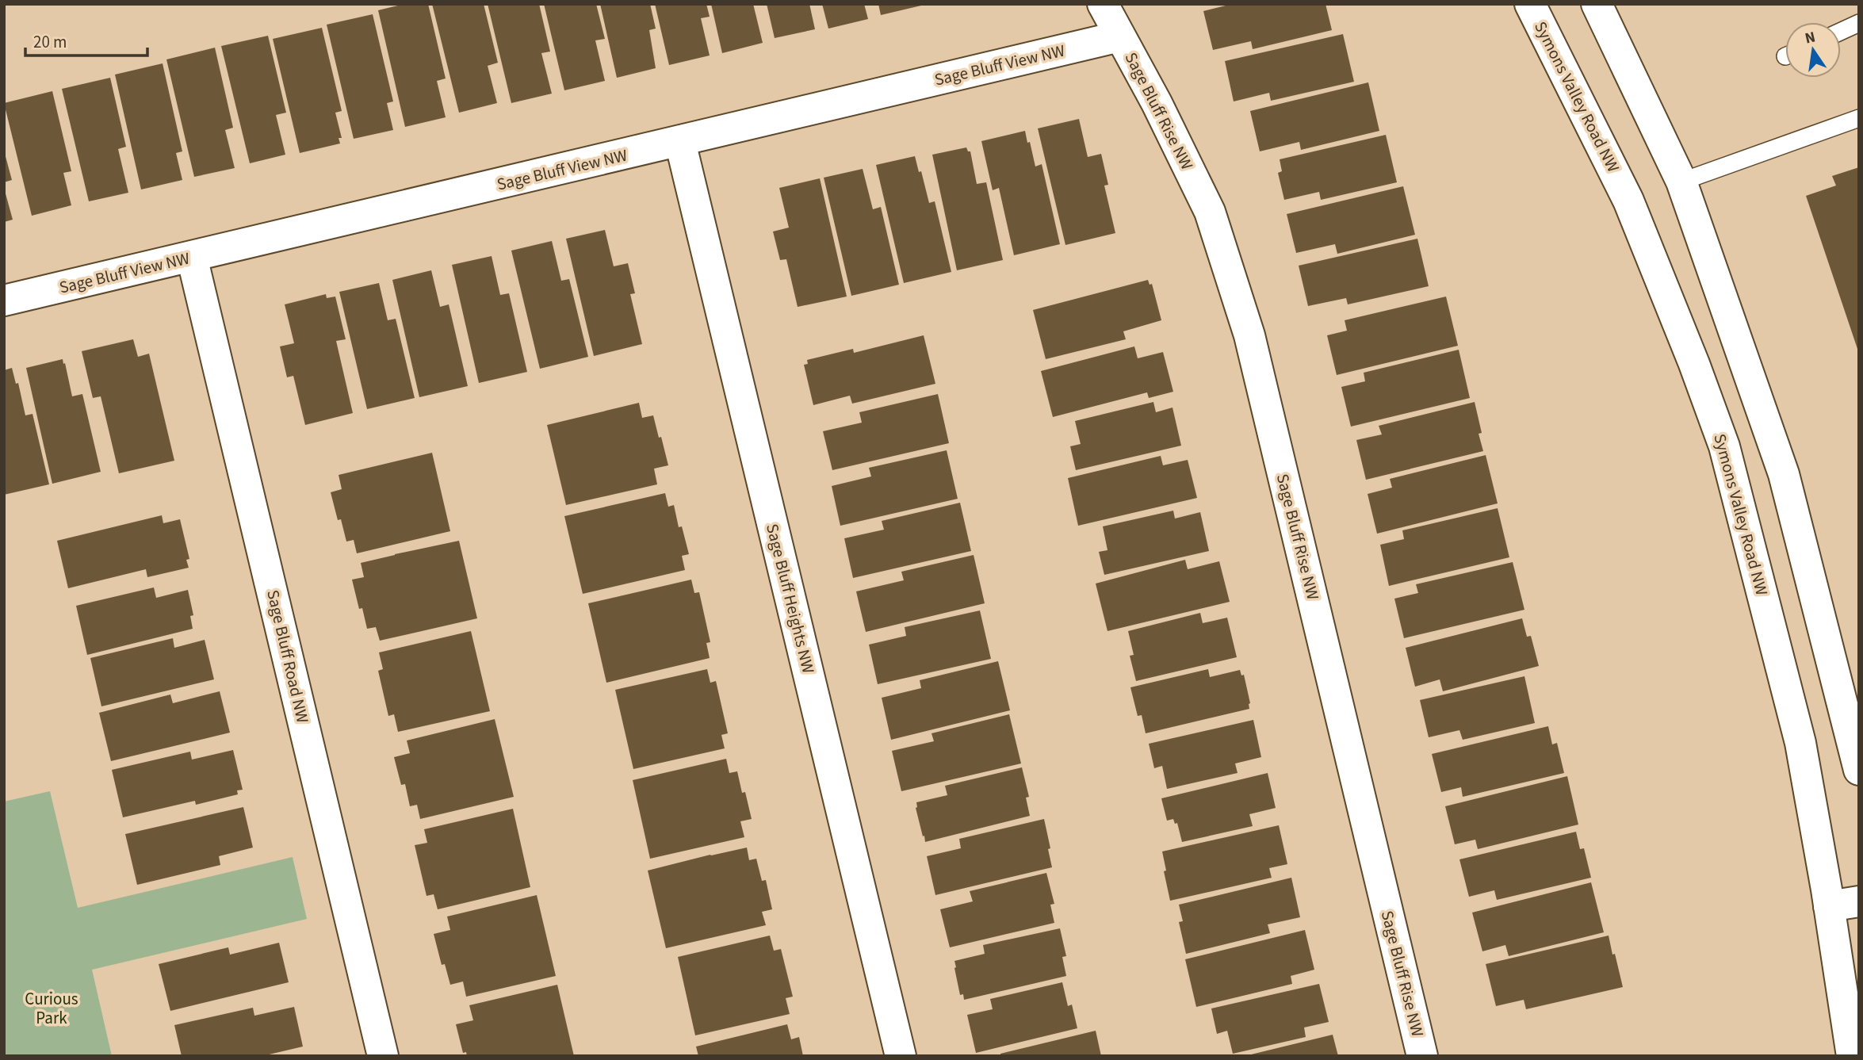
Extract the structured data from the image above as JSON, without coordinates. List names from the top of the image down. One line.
{"streets":{"street":["Sage Bluff View NW","Symons Valley Road NW","Sage Bluff Rise NW","Sage Bluff Heights NW","Sage Bluff Road NW"]},"crossings":[["Sage Bluff View NW","Sage Bluff Rise NW"],["Sage Bluff View NW","Sage Bluff Heights NW"],["Sage Bluff View NW","Sage Bluff Road NW"]],"parks":["Curious Park"],"scale_bar":"20 m","north":"top"}
